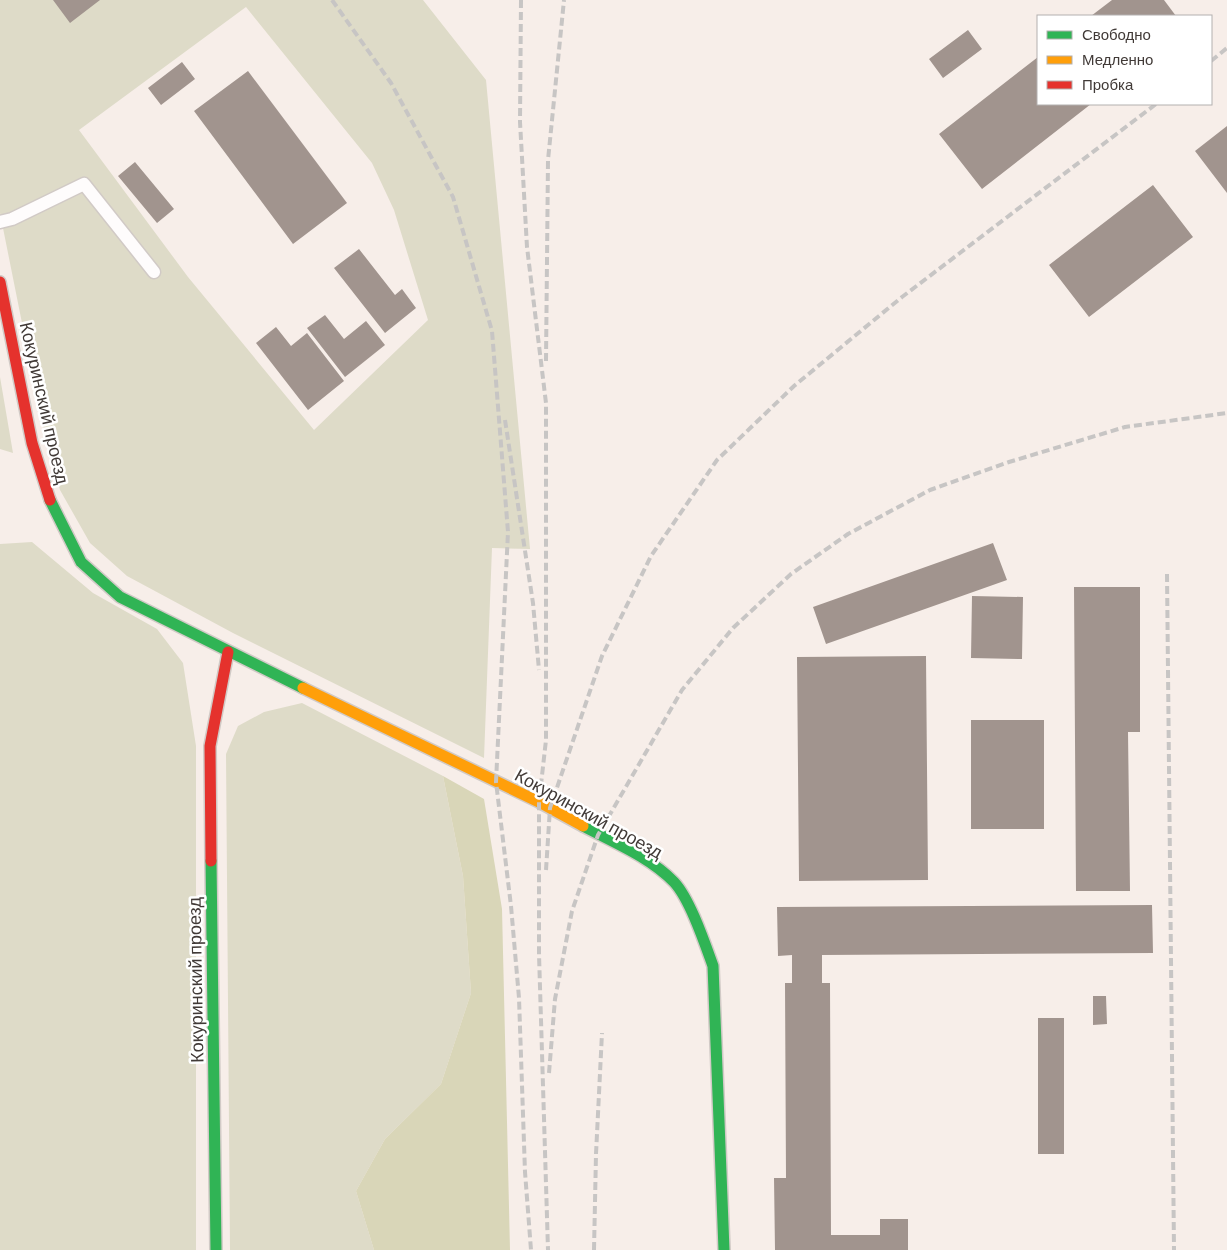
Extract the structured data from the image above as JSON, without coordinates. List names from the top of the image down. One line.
{"streets":{"street":["Кокуринский проезд"]},"legend":["Свободно","Медленно","Пробка"]}
